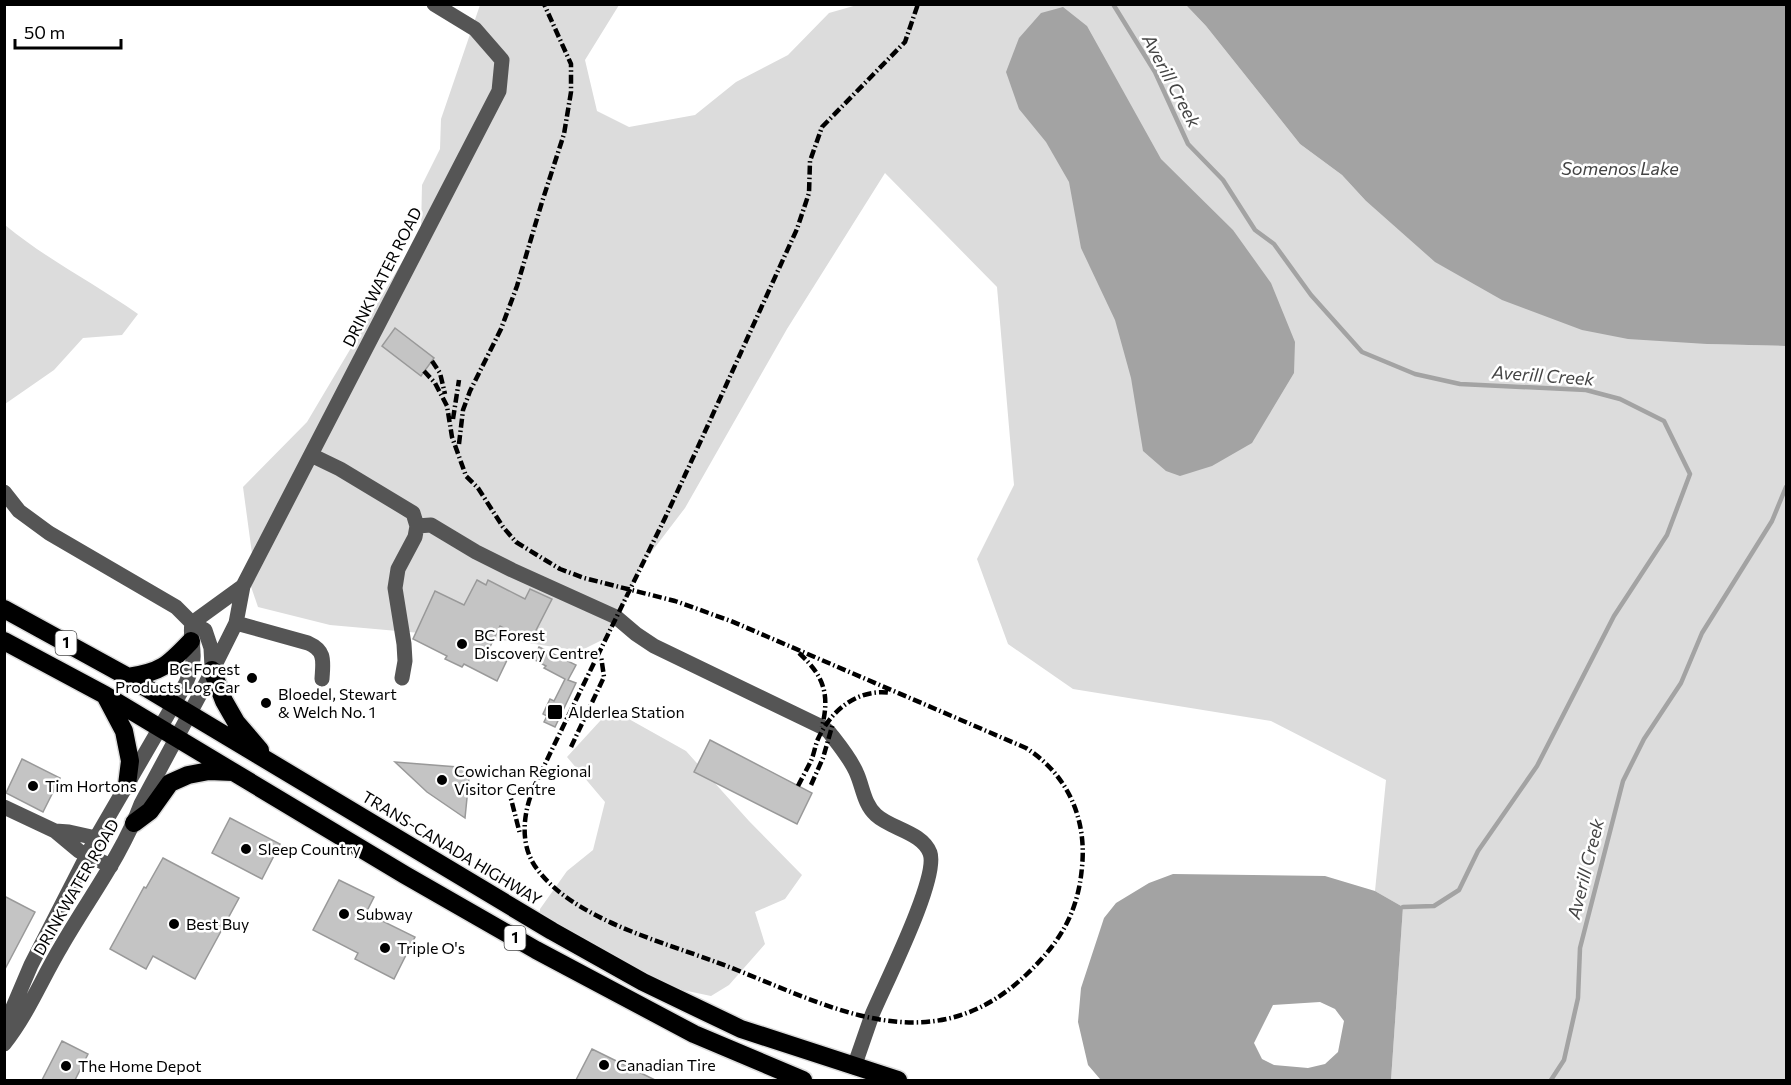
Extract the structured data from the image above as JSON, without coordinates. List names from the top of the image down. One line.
{"streets":{"highway":["1","TRANS-CANADA HIGHWAY"],"street":["DRINKWATER ROAD"]},"crossings":[["DRINKWATER ROAD","1"],["DRINKWATER ROAD","TRANS-CANADA HIGHWAY"]],"water":["Averill Creek","Somenos Lake"],"places":{"other":["BC Forest Discovery Centre","BC Forest Products Log Car","Bloedel, Stewart & Welch No. 1","Cowichan Regional Visitor Centre","Tim Hortons","Sleep Country","Subway","Best Buy","Triple O's","Canadian Tire","The Home Depot"],"transit":["Alderlea Station"]},"scale_bar":"50 m"}
